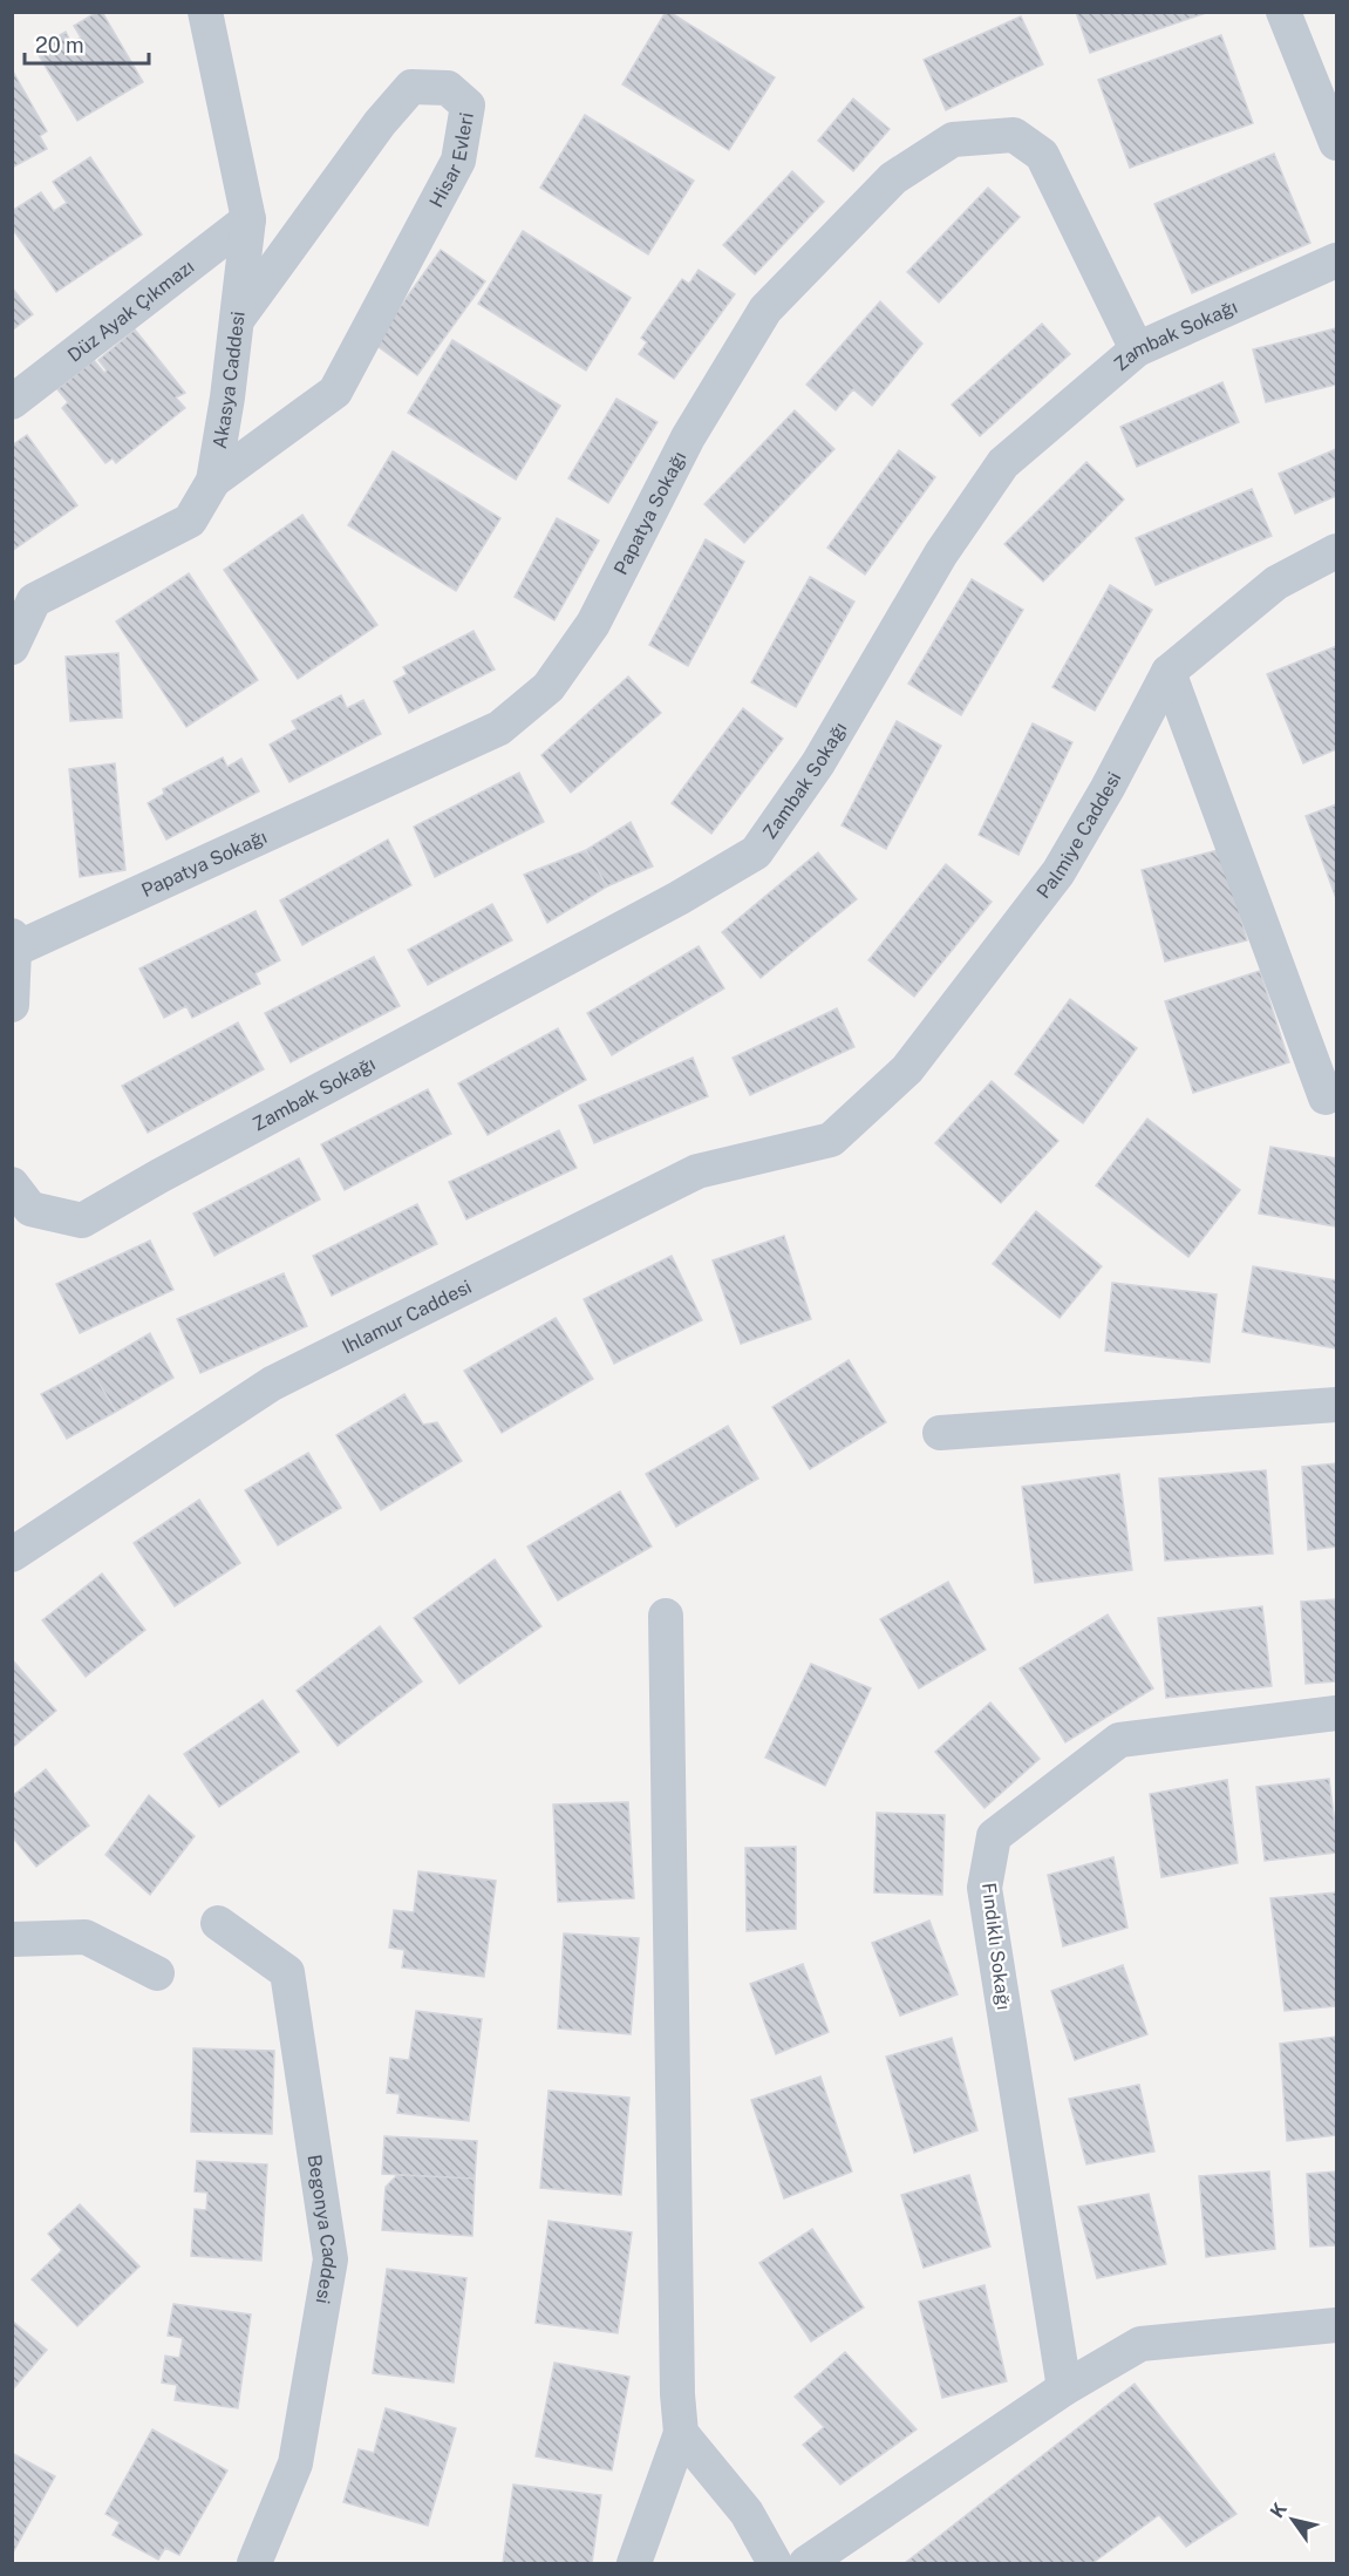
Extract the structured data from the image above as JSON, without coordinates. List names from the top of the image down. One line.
{"streets":{"street":["Hisar Evleri","Düz Ayak Çıkmazı","Zambak Sokağı","Akasya Caddesi","Papatya Sokağı","Palmiye Caddesi","Ihlamur Caddesi","Fındıklı Sokağı","Begonya Caddesi"]},"crossings":[["Hisar Evleri","Akasya Caddesi"],["Düz Ayak Çıkmazı","Akasya Caddesi"],["Zambak Sokağı","Papatya Sokağı"],["Palmiye Caddesi","Ihlamur Caddesi"]],"scale_bar":"20 m","north":"top left"}
